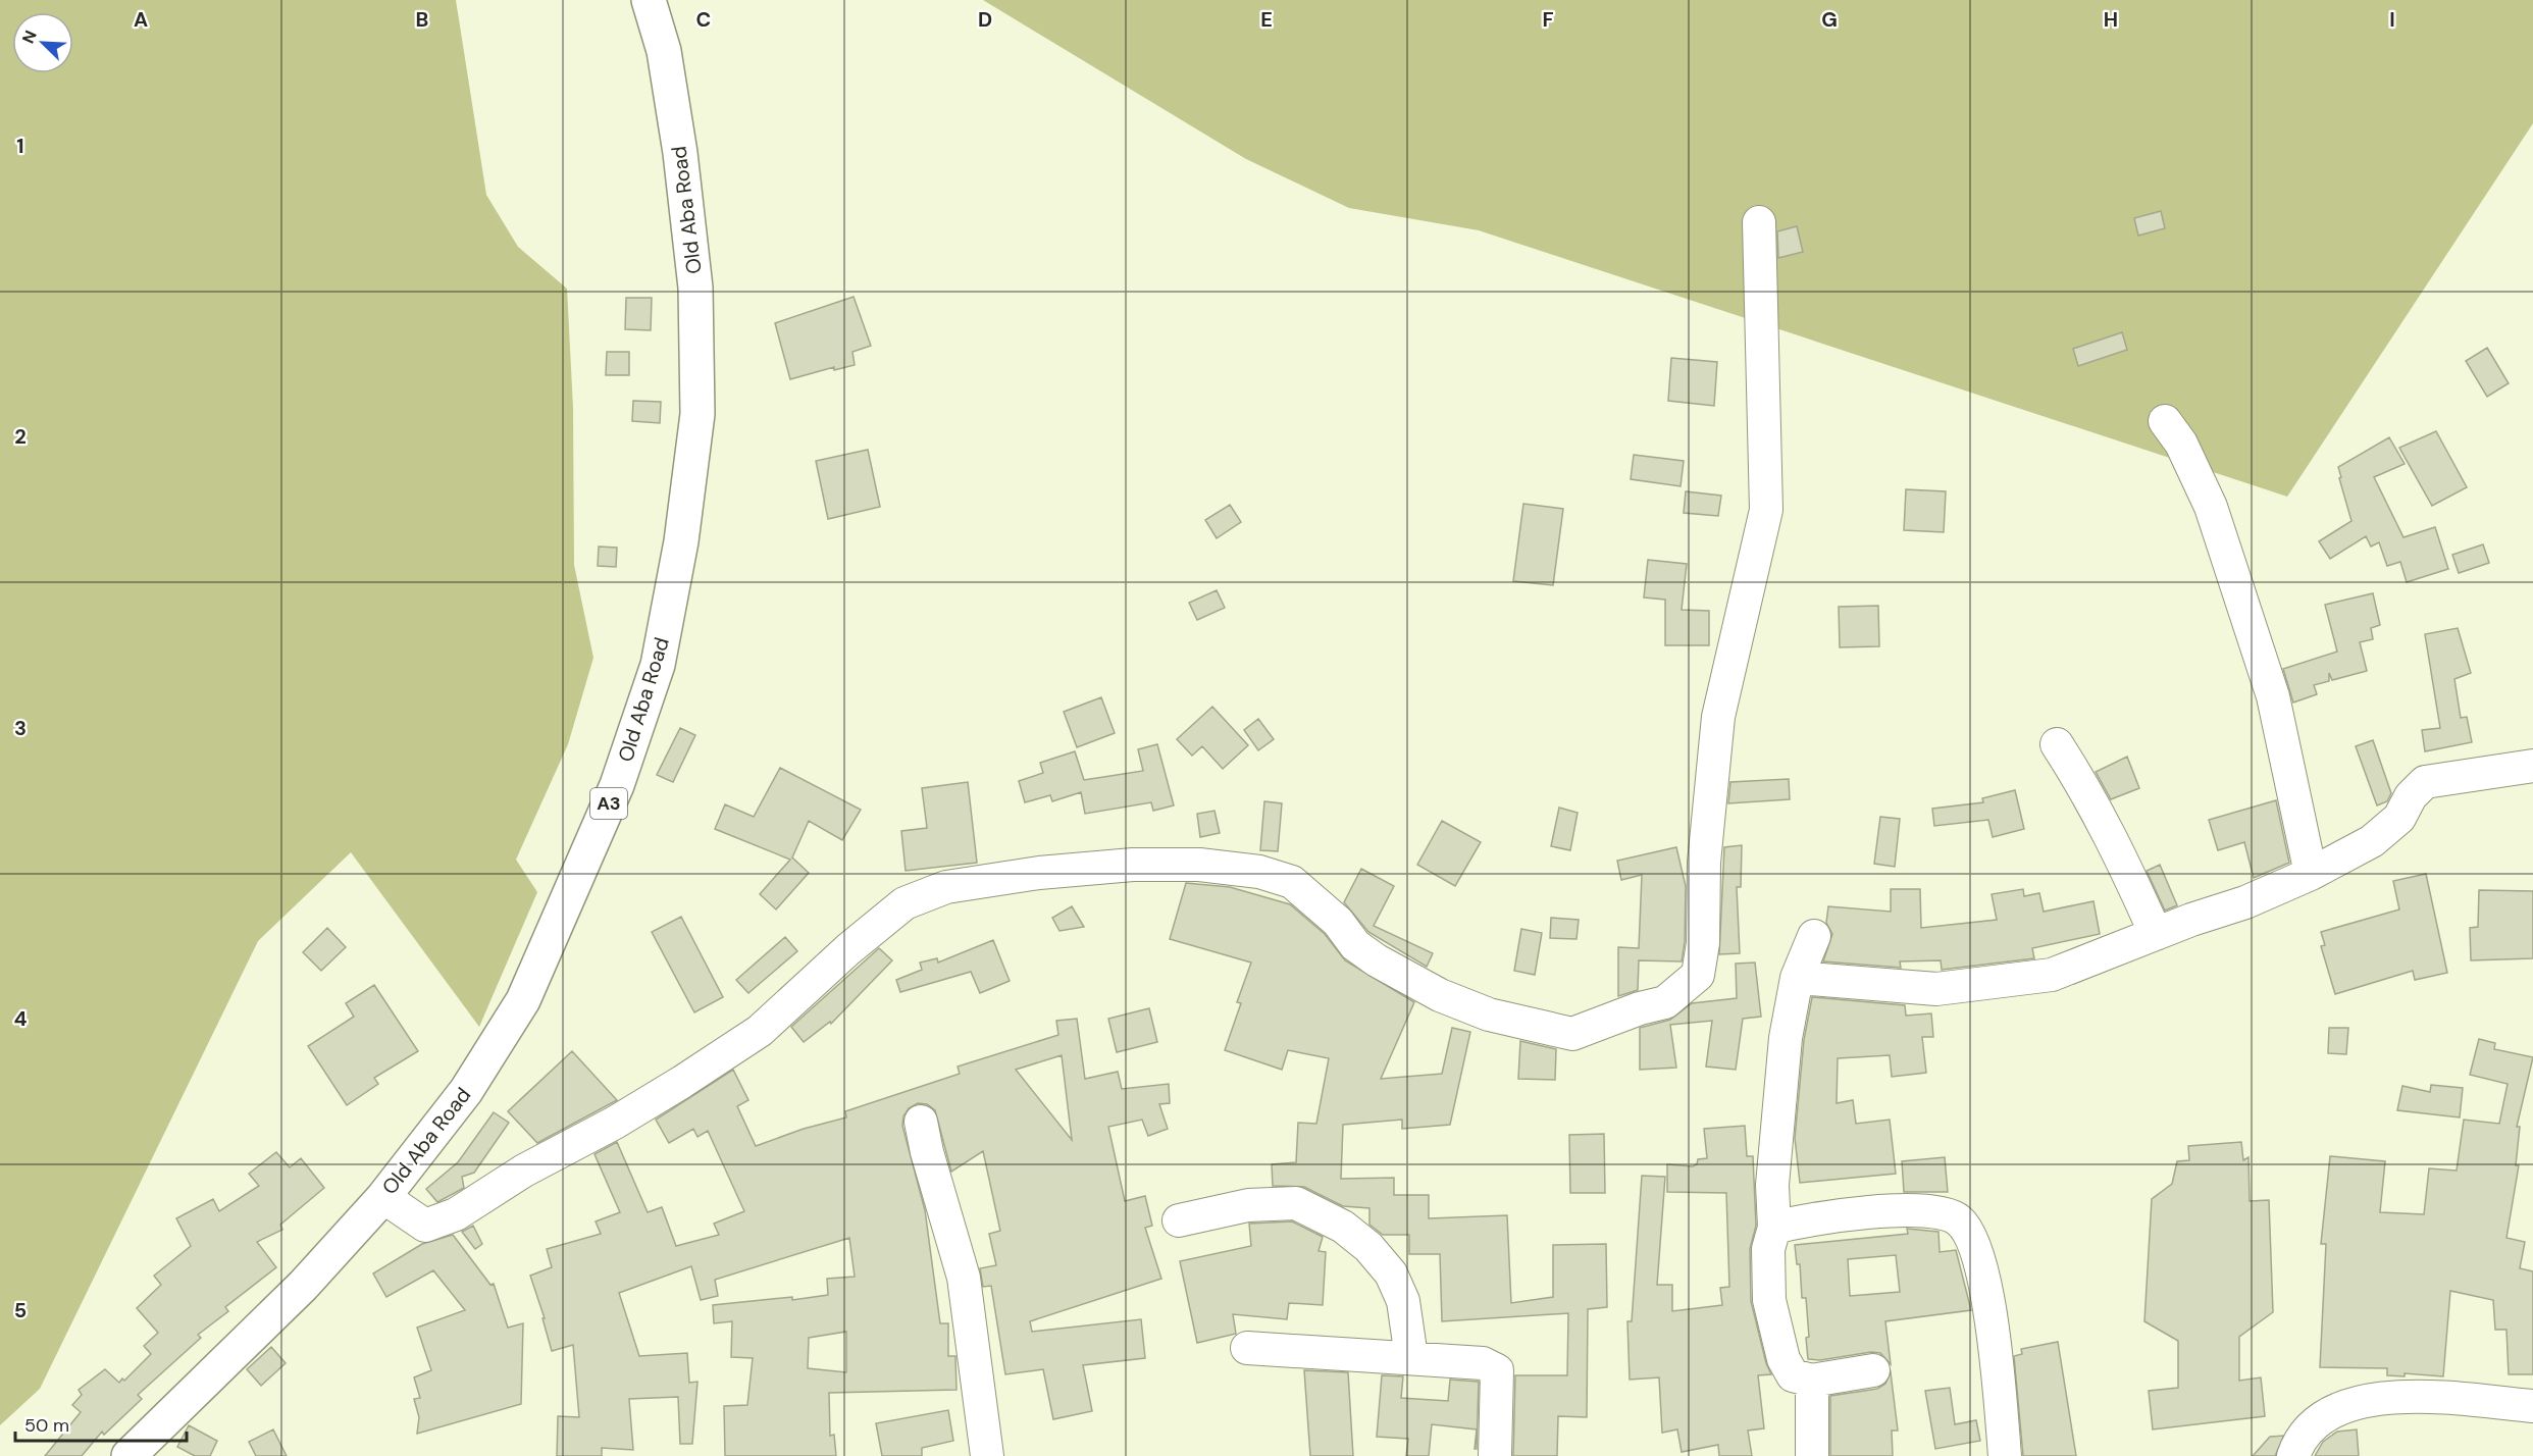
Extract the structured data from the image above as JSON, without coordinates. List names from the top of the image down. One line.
{"streets":{"main road":["Old Aba Road","A3"]},"scale_bar":"50 m","north":"top left","grid":{"columns":["A","B","C","D","E","F","G","H","I"],"rows":["1","2","3","4","5"]}}
